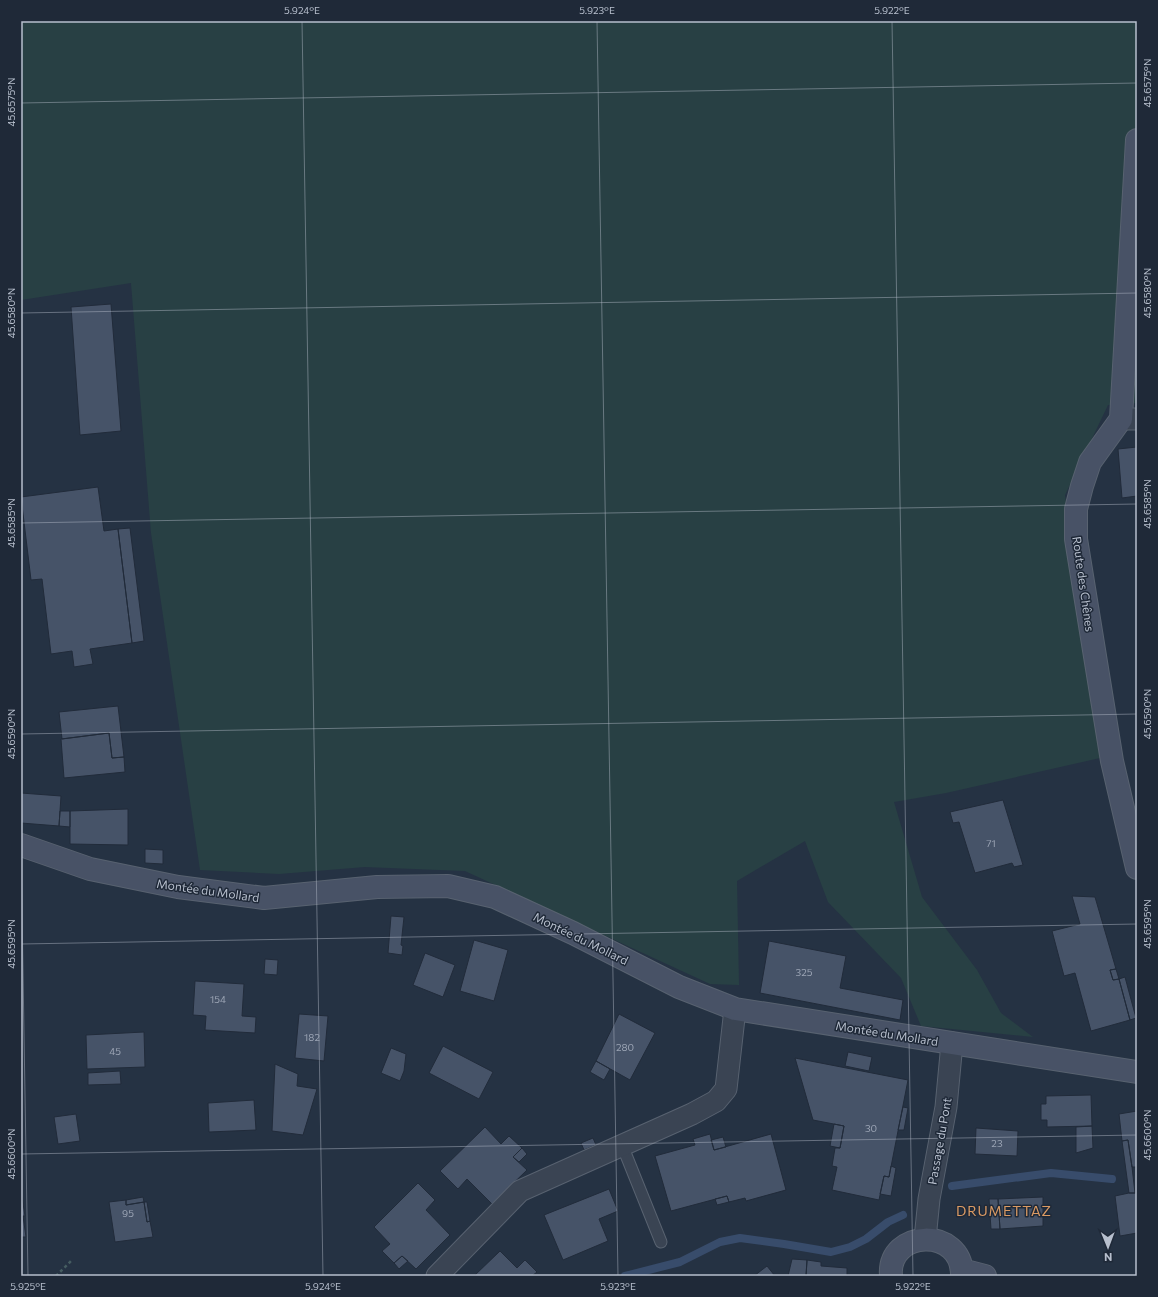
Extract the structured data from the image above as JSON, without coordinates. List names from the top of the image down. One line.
{"streets":{"main road":["Route des Chênes","Montée du Mollard"],"street":["Passage du Pont"]},"crossings":[["Montée du Mollard","Passage du Pont"]],"districts":["DRUMETTAZ"],"house_numbers":["71","325","154","182","280","45","30","23","95"],"north":"bottom","coordinates":["5.924°E","5.923°E","5.922°E","45.6575°N","45.6580°N","45.6585°N","45.6590°N","45.6595°N","45.6600°N","5.925°E"]}
